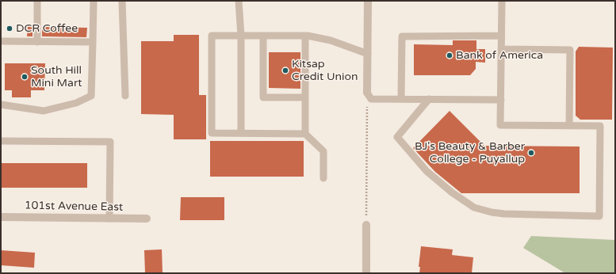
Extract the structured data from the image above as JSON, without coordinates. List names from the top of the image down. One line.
{"streets":{"street":["101st Avenue East"]},"places":["DCR Coffee","Bank of America","Kitsap Credit Union","South Hill Mini Mart","BJ's Beauty & Barber College - Puyallup"]}
